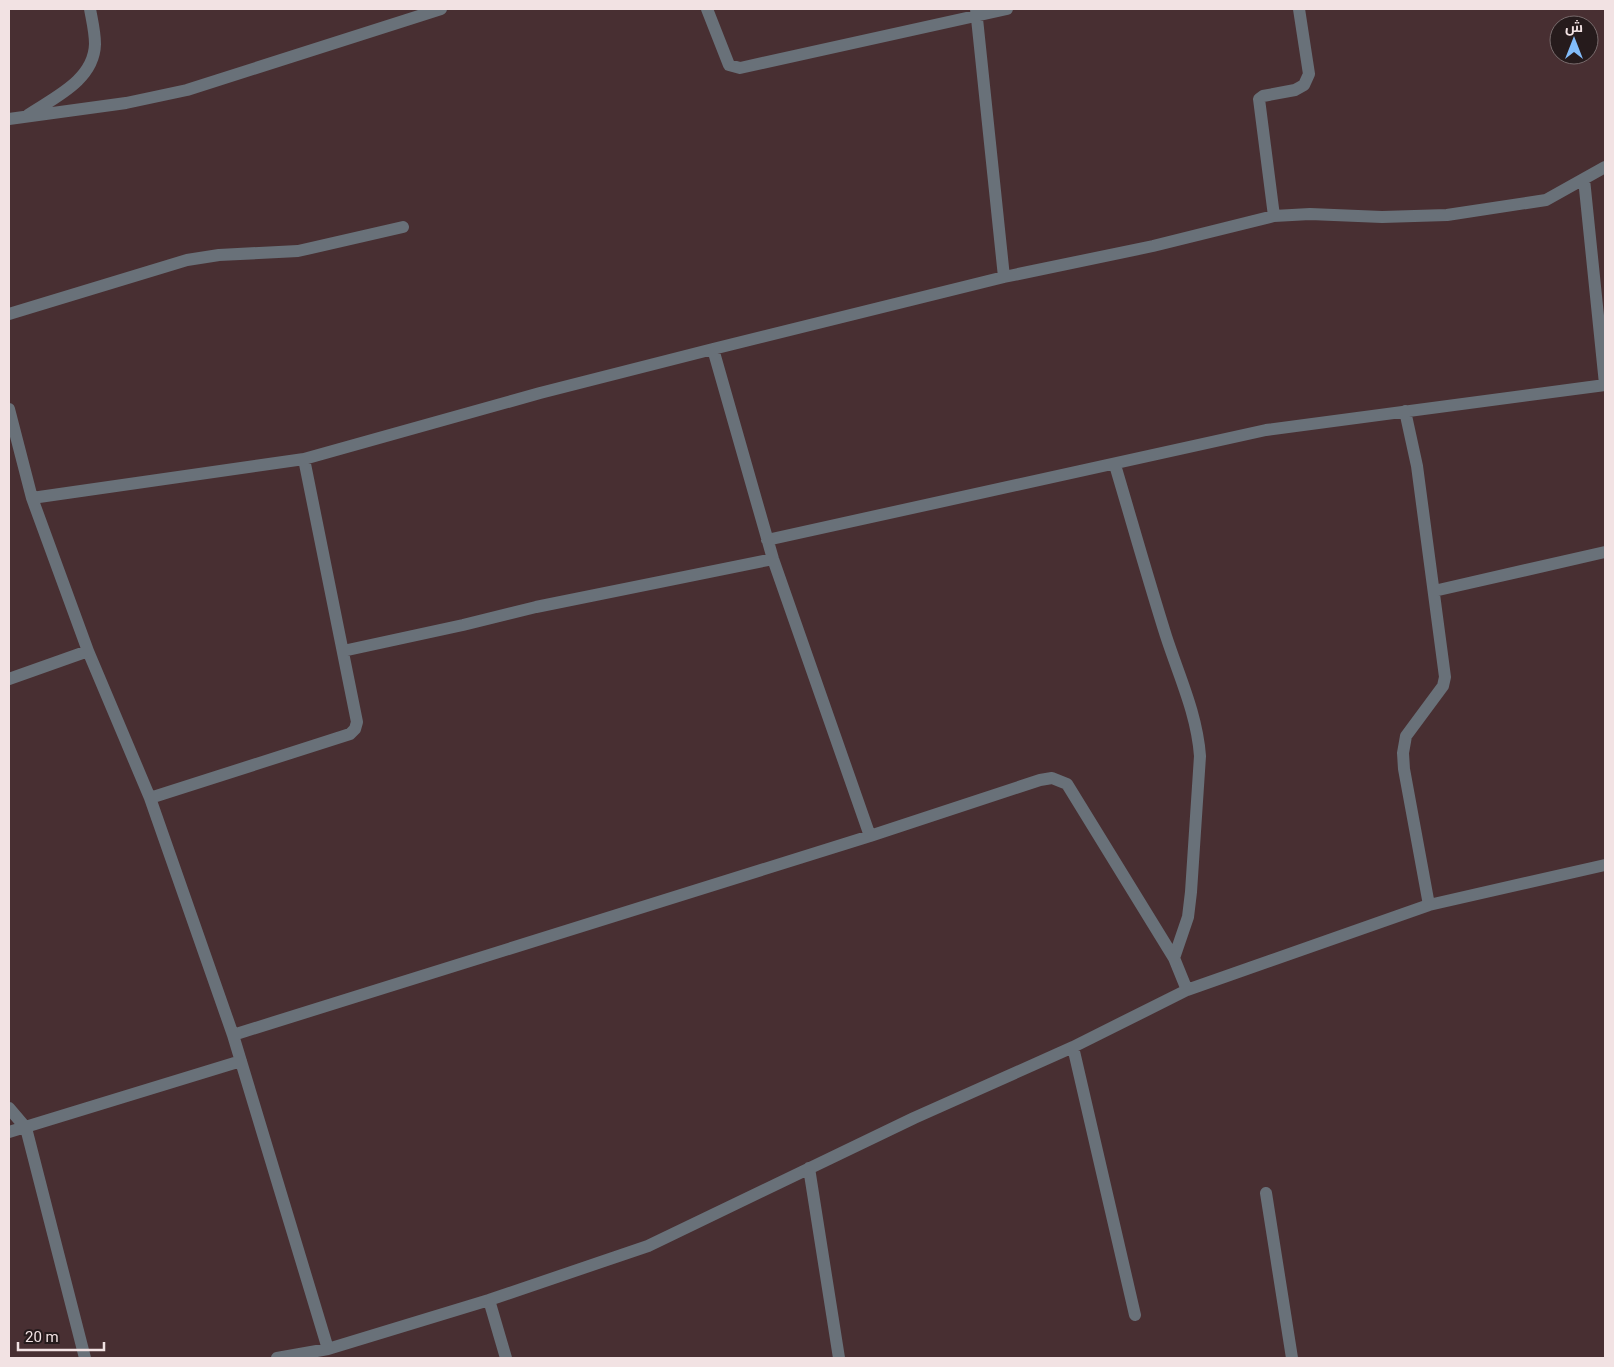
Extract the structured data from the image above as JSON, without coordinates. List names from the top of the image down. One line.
{"scale_bar":"20 m","north":"top"}
